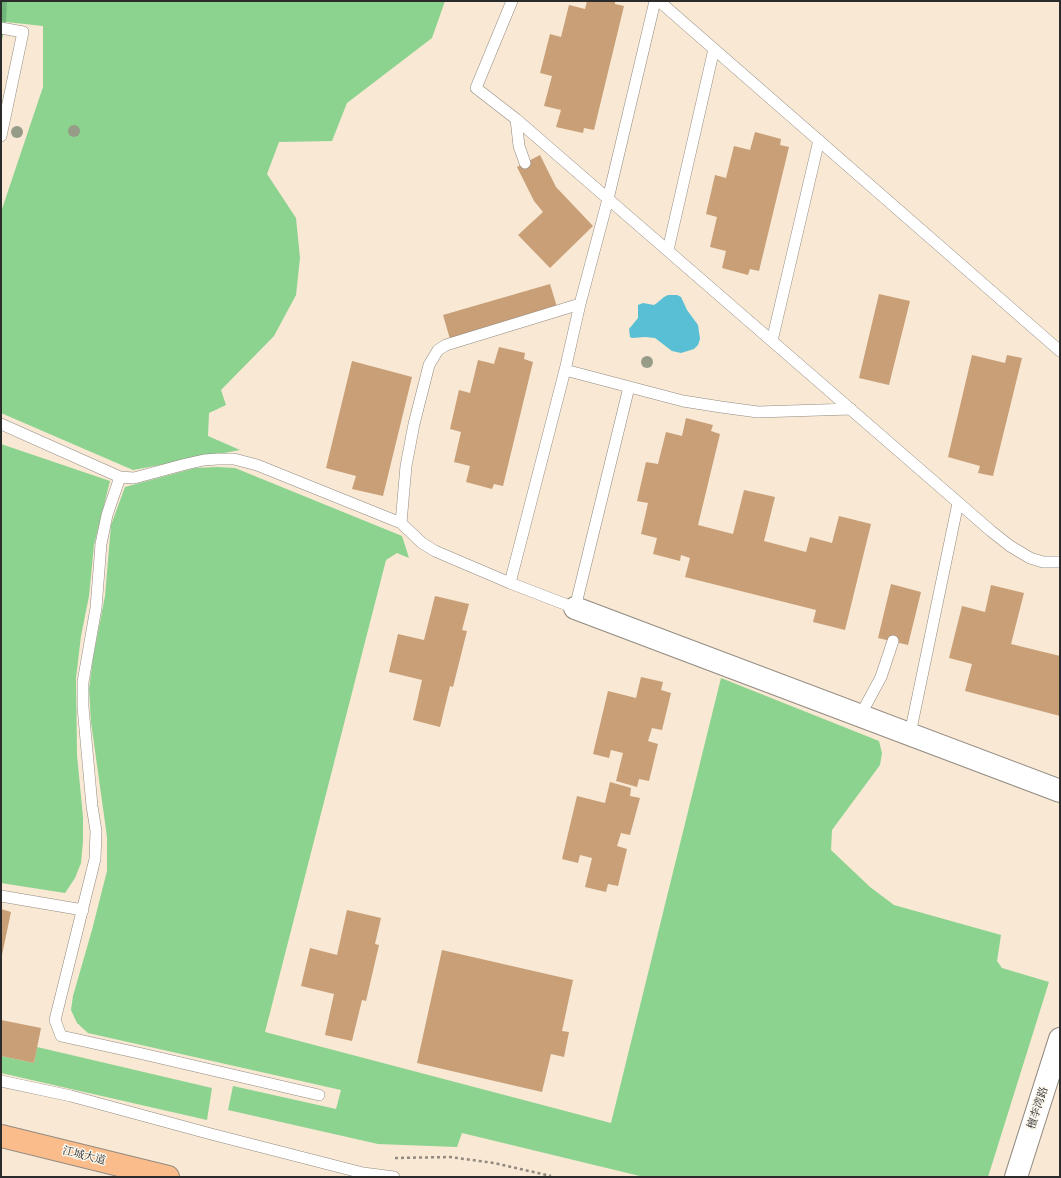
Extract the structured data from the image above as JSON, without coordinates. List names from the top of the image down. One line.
{"streets":{"highway":["江城大道"],"street":["檀李湾路"]}}
